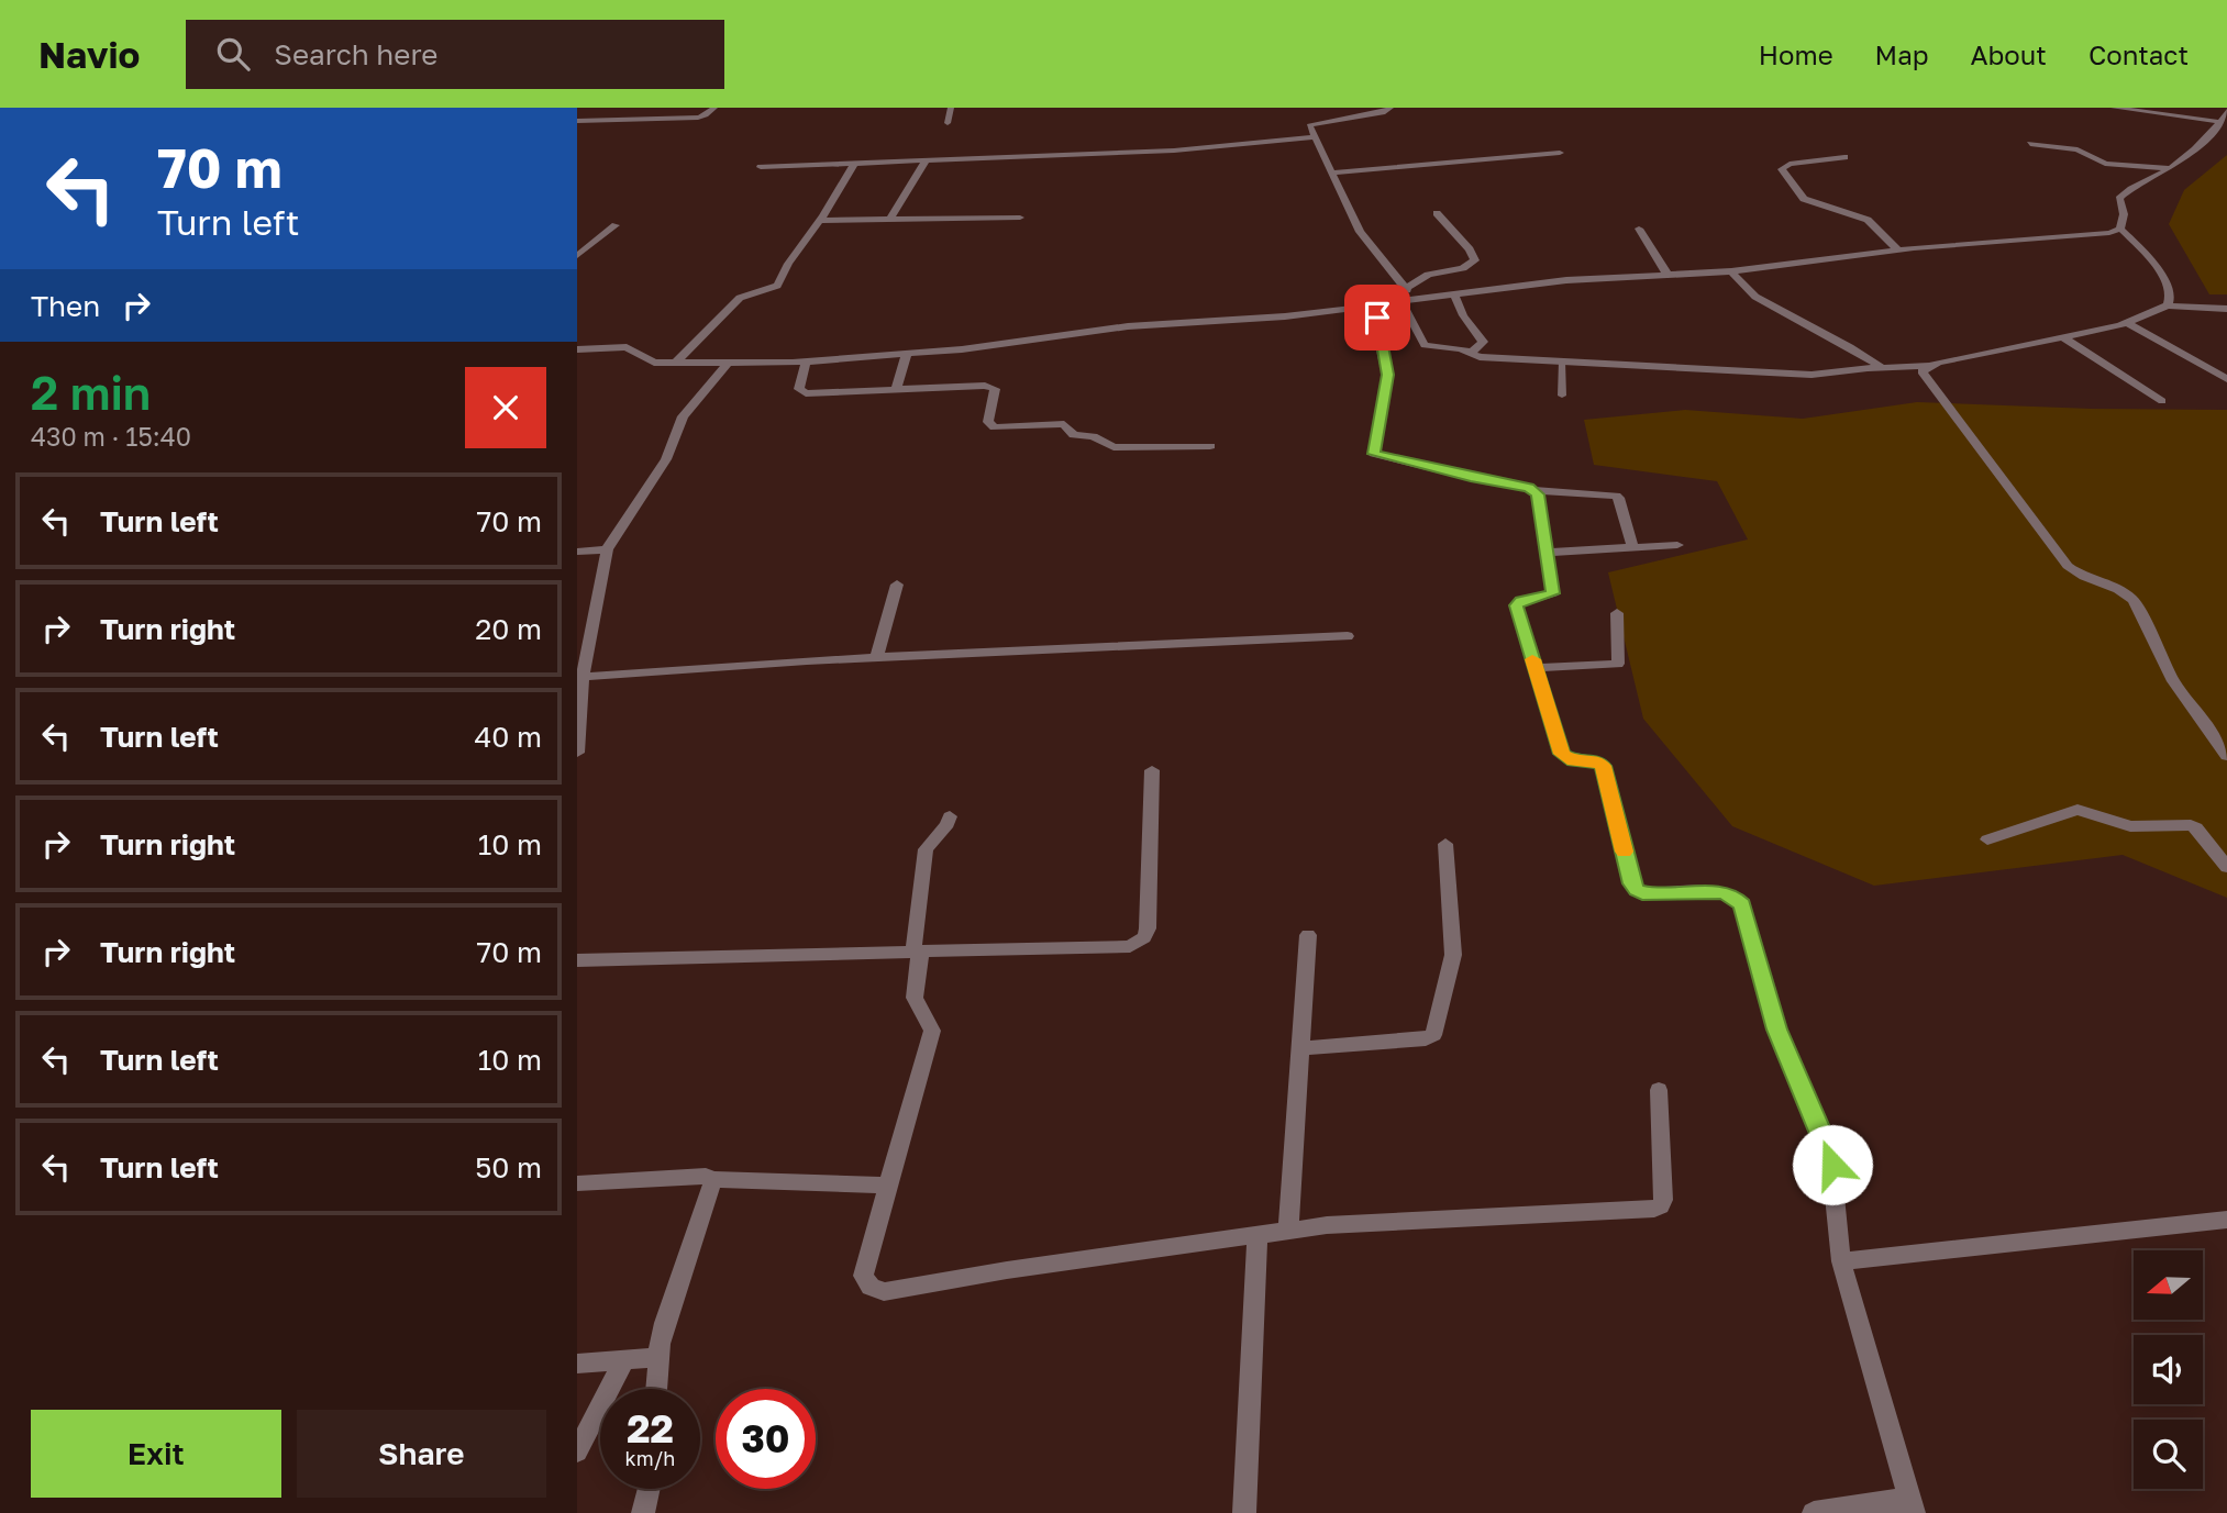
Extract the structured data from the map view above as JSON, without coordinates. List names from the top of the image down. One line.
{"north":"left","page":{"header":"Navio","search":"Search here","nav":["Home","Map","About","Contact"],"turn":["70 m","Turn left"],"then":"Then","heading":["2 min","430 m · 15:40"],"list":[{"name":"Turn left","value":"70 m"},{"name":"Turn right","value":"20 m"},{"name":"Turn left","value":"40 m"},{"name":"Turn right","value":"10 m"},{"name":"Turn right","value":"70 m"},{"name":"Turn left","value":"10 m"},{"name":"Turn left","value":"50 m"}],"speed":"22 km/h","limit":"30","buttons":["Exit","Share"]}}
